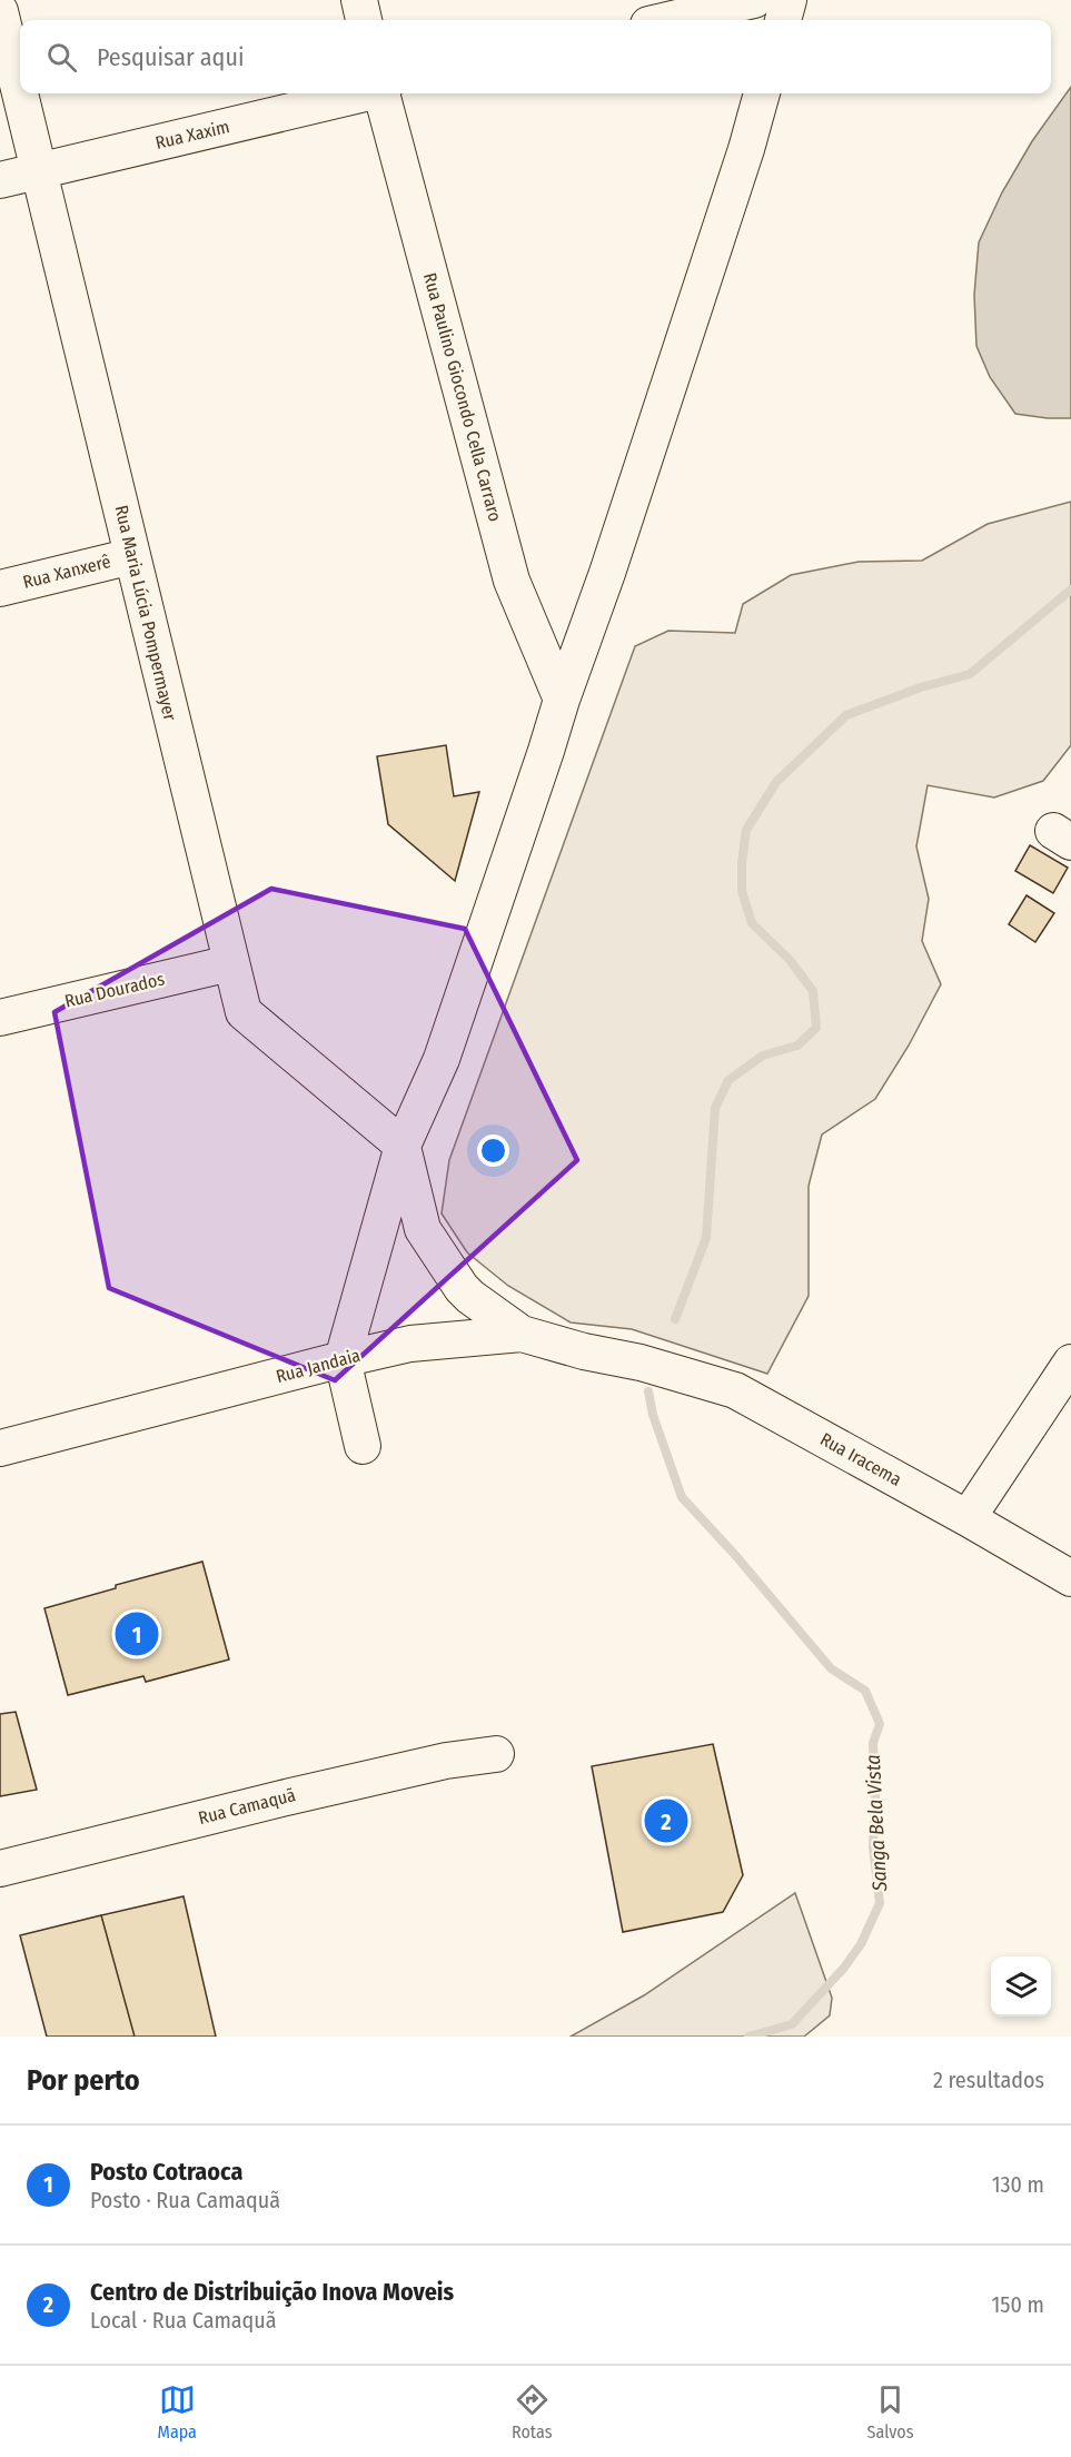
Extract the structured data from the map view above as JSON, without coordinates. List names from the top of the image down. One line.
{"streets":{"street":["Rua Xaxim","Rua Paulino Giocondo Cella Carraro","Rua Xanxerê","Rua Maria Lúcia Pompermayer","Rua Dourados","Rua Jandaia","Rua Iracema","Rua Camaquã"]},"crossings":[["Rua Xaxim","Rua Maria Lúcia Pompermayer"],["Rua Xanxerê","Rua Maria Lúcia Pompermayer"],["Rua Maria Lúcia Pompermayer","Rua Dourados"],["Rua Jandaia","Rua Iracema"]],"water":["Sanga Bela Vista"],"page":{"search":"Pesquisar aqui","pins":["1","2"],"heading":["Por perto","2 resultados"],"list":[{"mark":"1","name":"Posto Cotraoca","note":"Posto · Rua Camaquã","value":"130 m"},{"mark":"2","name":"Centro de Distribuição Inova Moveis","note":"Local · Rua Camaquã","value":"150 m"}],"nav":["Mapa","Rotas","Salvos"]}}
